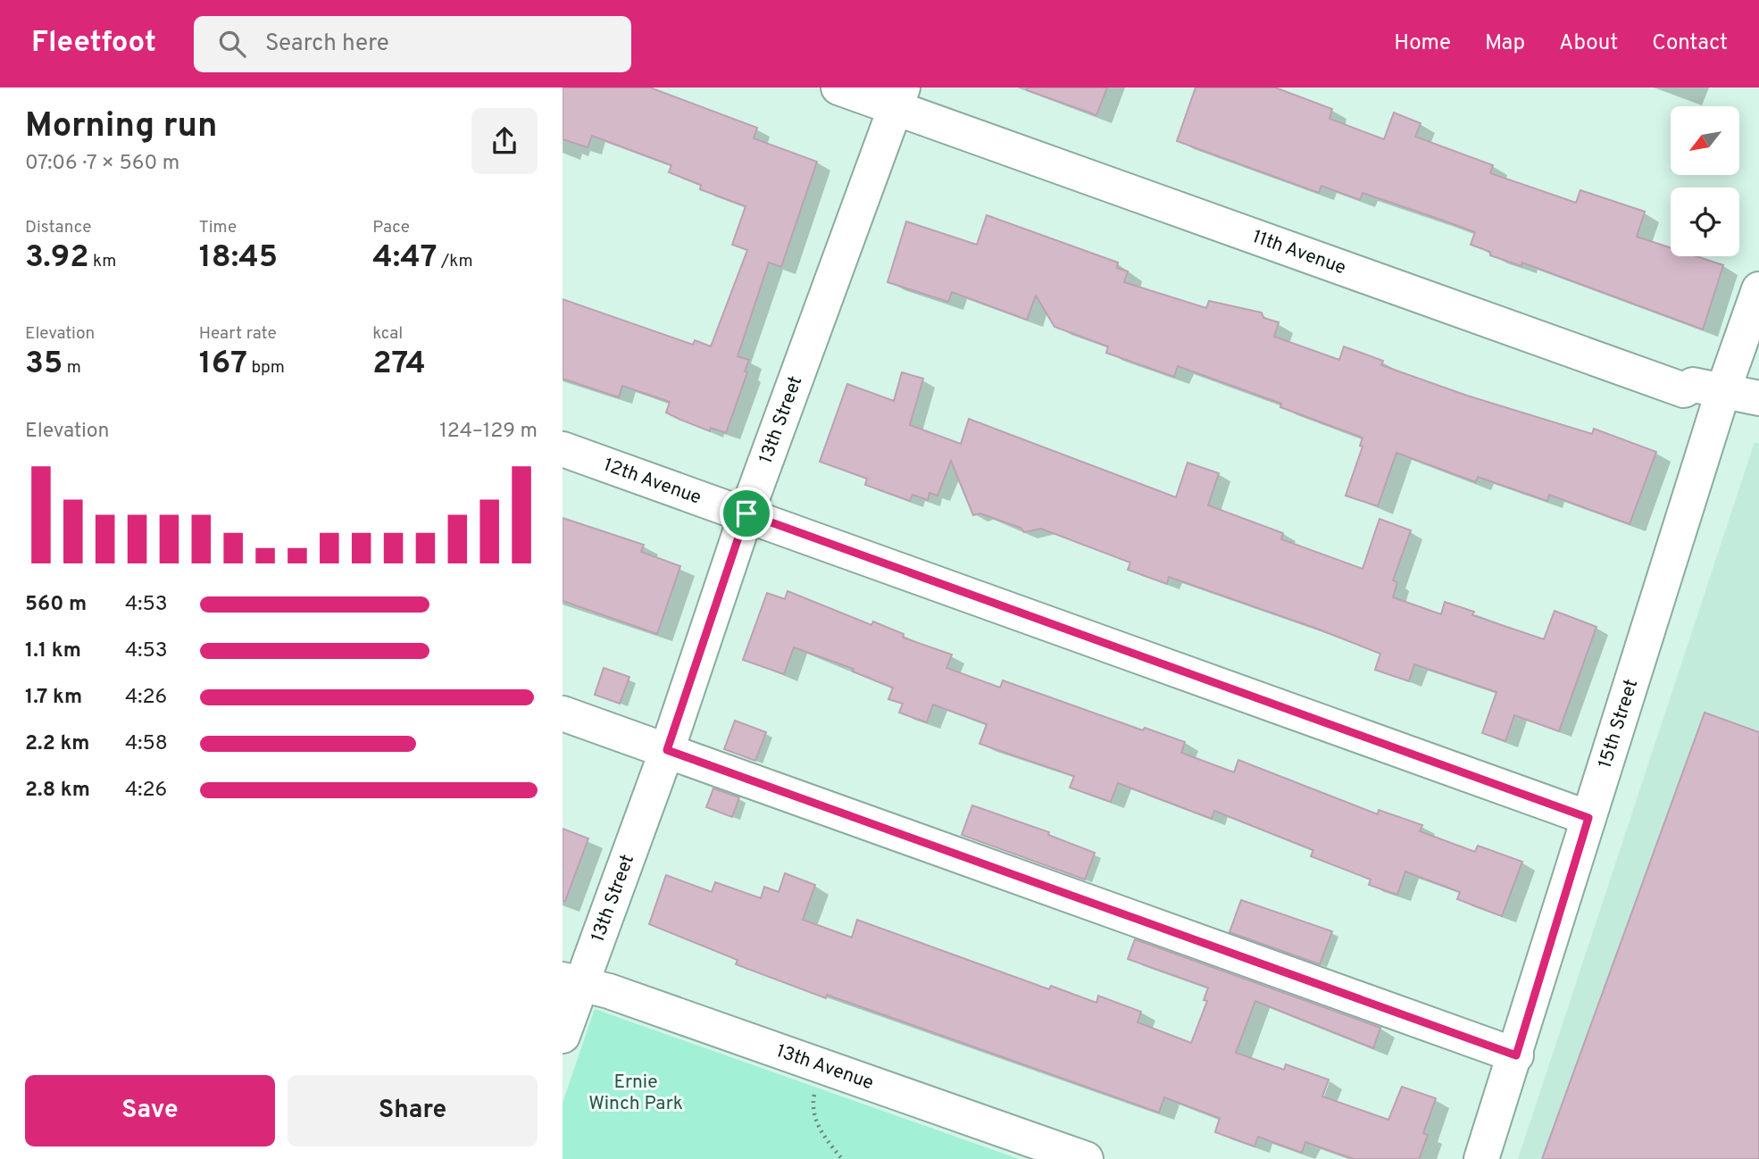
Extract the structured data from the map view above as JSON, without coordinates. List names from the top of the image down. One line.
{"streets":{"street":["11th Avenue","13th Street","12th Avenue","15th Street","13th Avenue"]},"crossings":[["11th Avenue","13th Street"],["11th Avenue","15th Street"],["13th Street","12th Avenue"],["13th Street","13th Avenue"],["12th Avenue","15th Street"]],"parks":["Ernie Winch Park"],"north":"bottom left","page":{"header":"Fleetfoot","search":"Search here","nav":["Home","Map","About","Contact"],"heading":["Morning run","07:06 · 7 × 560 m"],"stats":[["Distance","3.92 km"],["Time","18:45"],["Pace","4:47 /km"],["Elevation","35 m"],["Heart rate","167 bpm"],["kcal","274"]],"chart":["Elevation","124–129 m"],"list":[{"name":"560 m","note":"4:53"},{"name":"1.1 km","note":"4:53"},{"name":"1.7 km","note":"4:26"},{"name":"2.2 km","note":"4:58"},{"name":"2.8 km","note":"4:26"}],"buttons":["Save","Share"]}}
